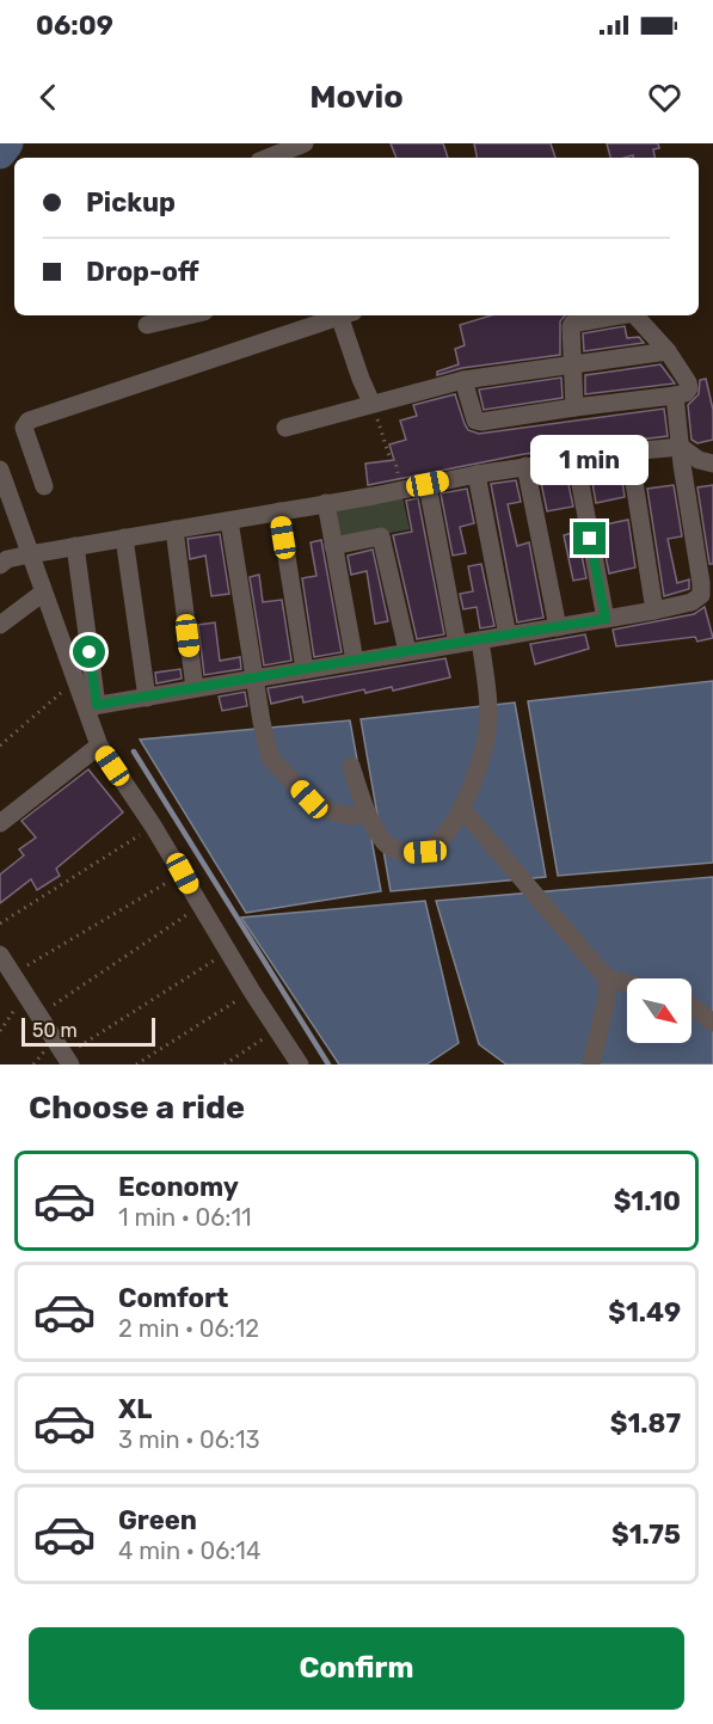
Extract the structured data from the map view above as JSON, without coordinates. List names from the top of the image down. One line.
{"scale_bar":"50 m","north":"bottom right","page":{"status":"06:09","header":"Movio","banner":["Pickup","Drop-off"],"bubble":"1 min","scale":"50 m","heading":"Choose a ride","list":[{"name":"Economy","note":"1 min · 06:11","value":"$1.10"},{"name":"Comfort","note":"2 min · 06:12","value":"$1.49"},{"name":"XL","note":"3 min · 06:13","value":"$1.87"},{"name":"Green","note":"4 min · 06:14","value":"$1.75"}],"buttons":"Confirm"}}
